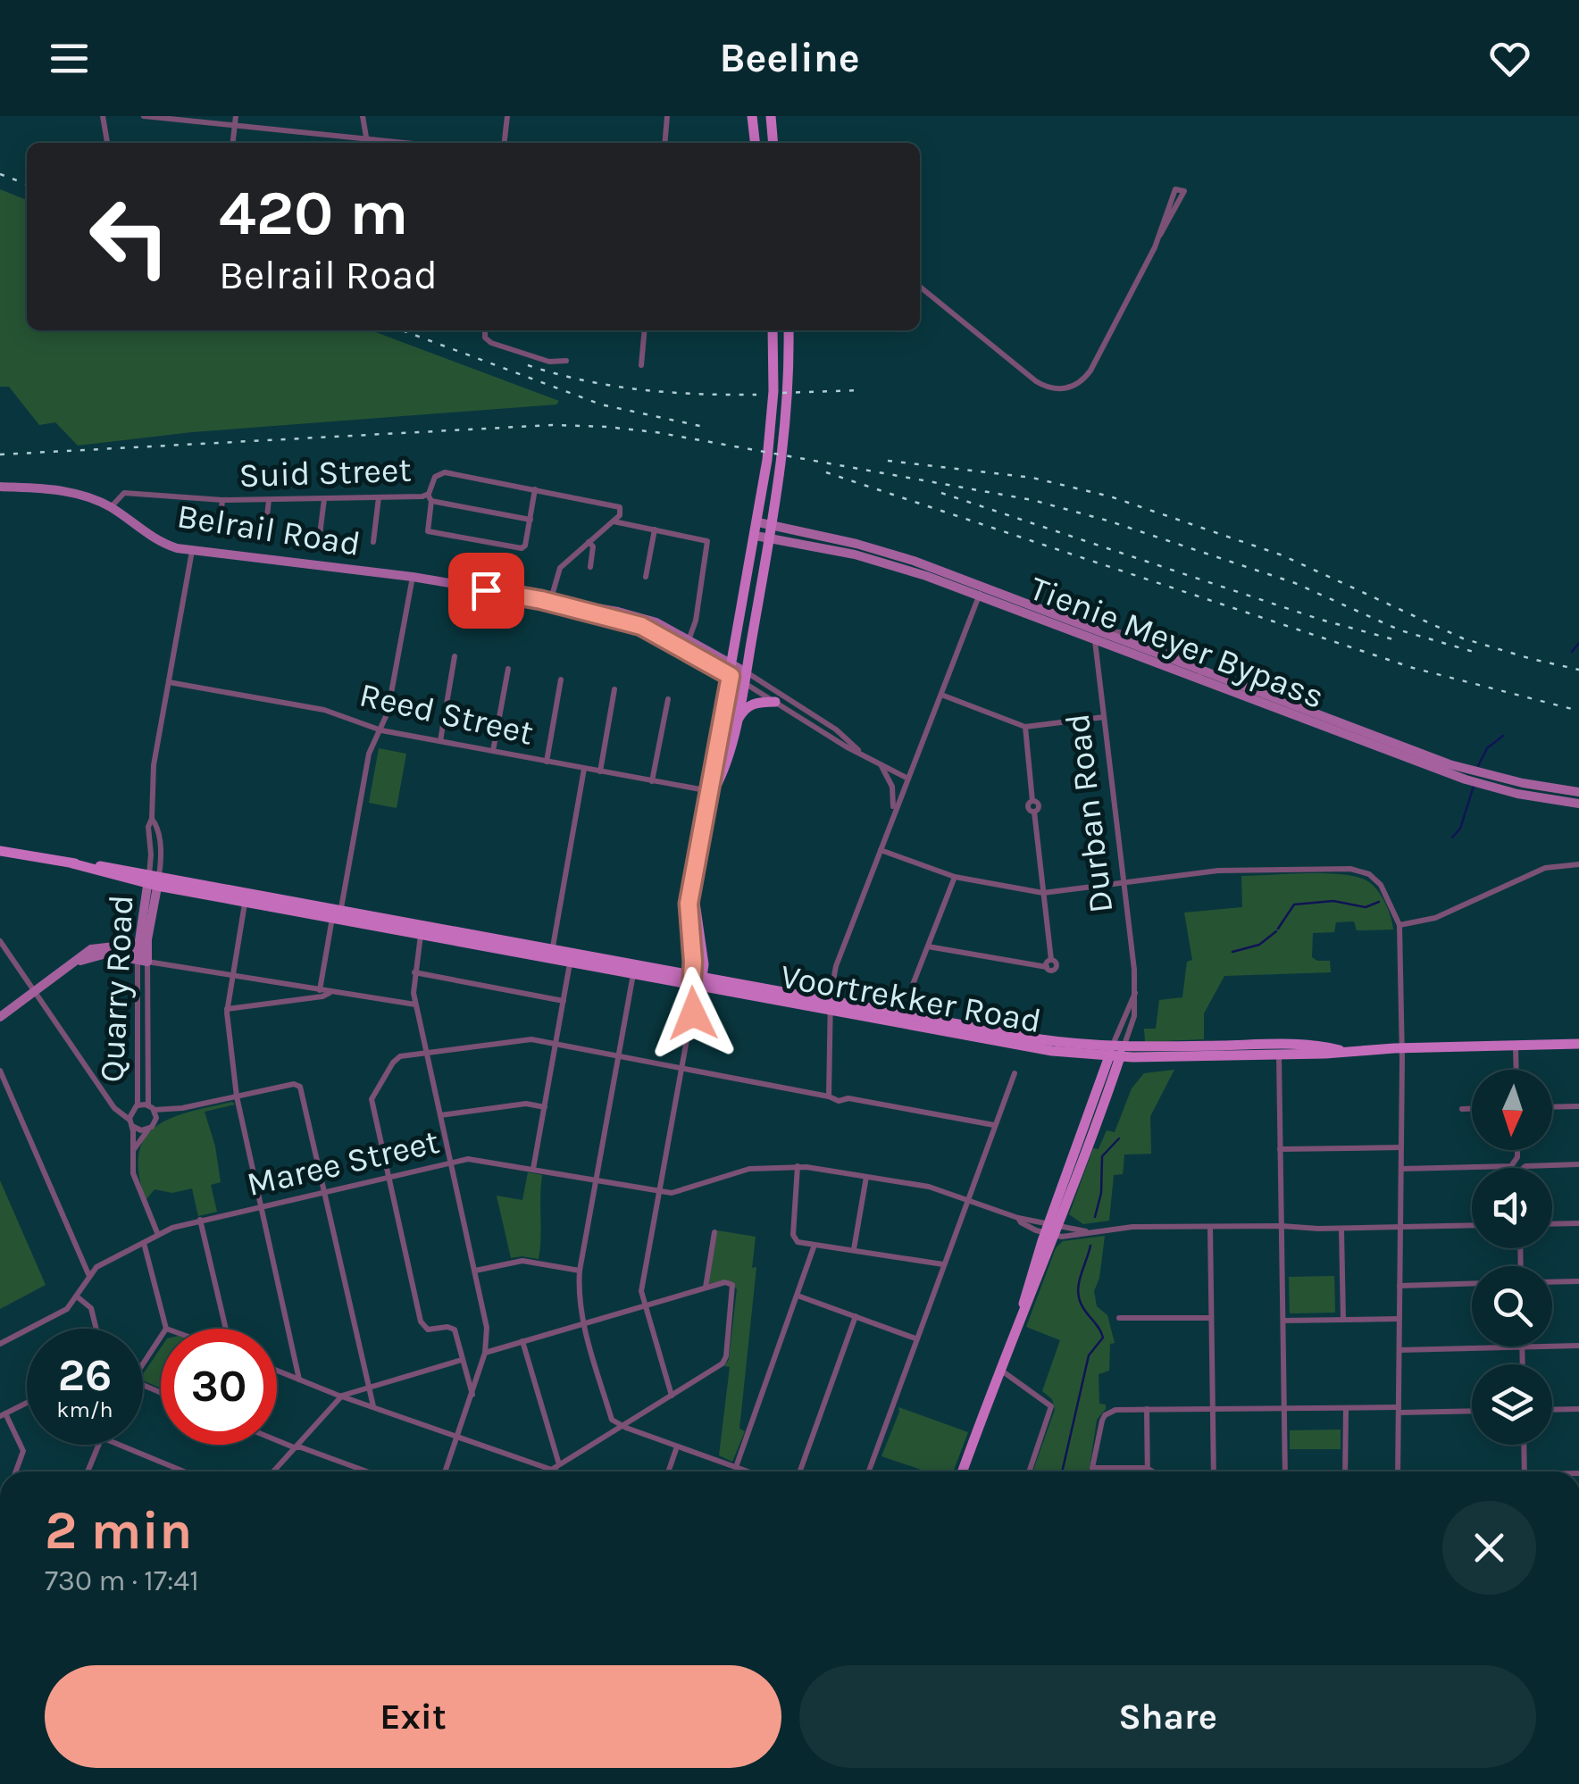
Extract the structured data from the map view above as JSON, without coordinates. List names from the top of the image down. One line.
{"streets":{"main road":["Belrail Road","Tienie Meyer Bypass","Durban Road","Quarry Road","Voortrekker Road"],"street":["Suid Street","Reed Street","Maree Street"]},"crossings":[["Suid Street","Belrail Road"],["Durban Road","Voortrekker Road"],["Durban Road","Maree Street"],["Quarry Road","Voortrekker Road"]],"north":"bottom","page":{"header":"Beeline","turn":["420 m","Belrail Road"],"speed":"26 km/h","limit":"30","heading":["2 min","730 m · 17:41"],"buttons":["Exit","Share"]}}
